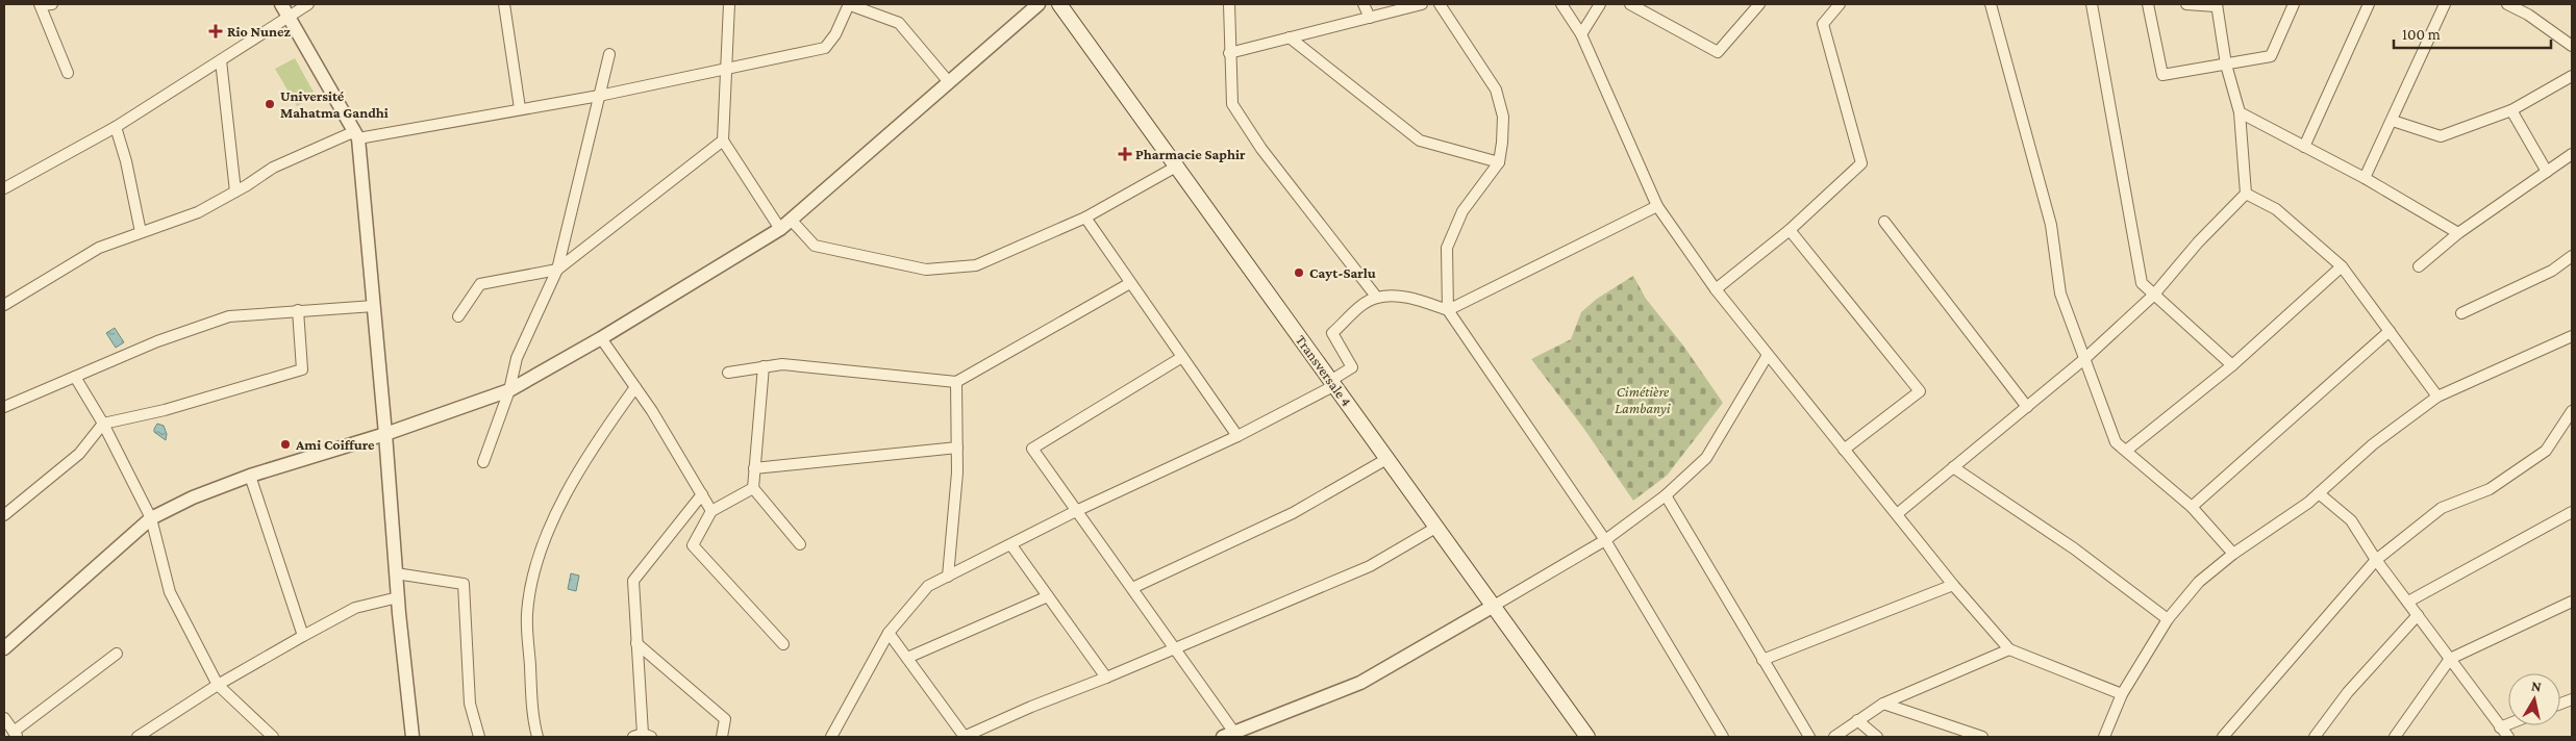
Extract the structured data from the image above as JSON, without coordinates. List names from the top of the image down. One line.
{"streets":{"main road":["Transversale 4"]},"parks":["Cimétière Lambanyi"],"places":{"health":["Rio Nunez","Pharmacie Saphir"],"other":["Université Mahatma Gandhi","Cayt-Sarlu","Ami Coiffure"]},"scale_bar":"100 m","north":"top"}
